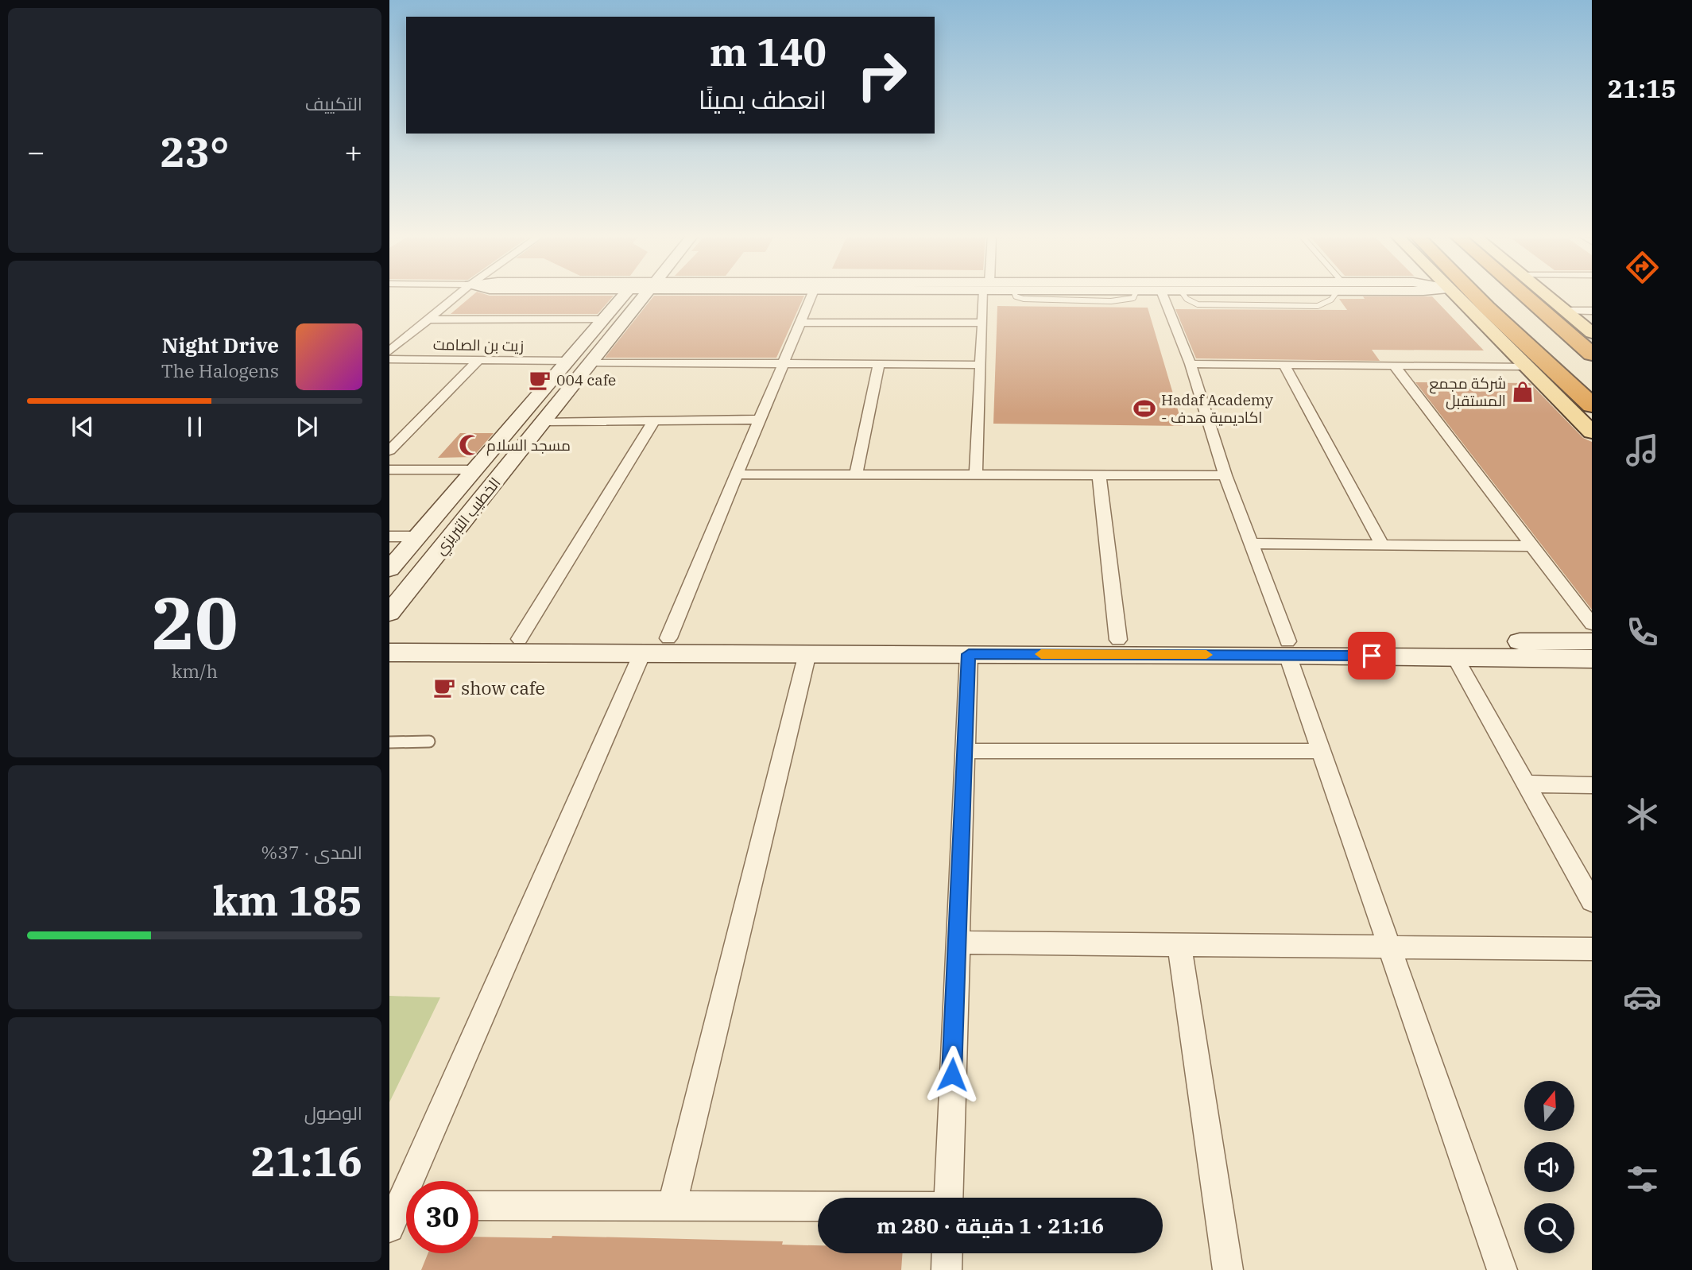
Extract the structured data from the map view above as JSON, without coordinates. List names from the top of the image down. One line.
{"streets":{"street":["زيت بن الصامت","الخطيب التبريزي"]},"crossings":[["زيت بن الصامت","الخطيب التبريزي"]],"places":{"cafe":["004 cafe","show cafe"],"shop":["شركة مجمع المستقبل"],"sports":["Hadaf Academy - اكاديمية هدف"],"mosque":["مسجد السلام"]},"north":"top","page":{"tabs":"21:15","tile":["التكييف",["20","km/h"],["المدى · 37%","185 km"],["الوصول","21:16"]],"turn":["140 m","انعطف يمينًا"],"heat":["−","23°","+"],"song":["Night Drive","The Halogens"],"limit":"30","trip":"21:16 · 1 دقيقة · 280 m"}}
